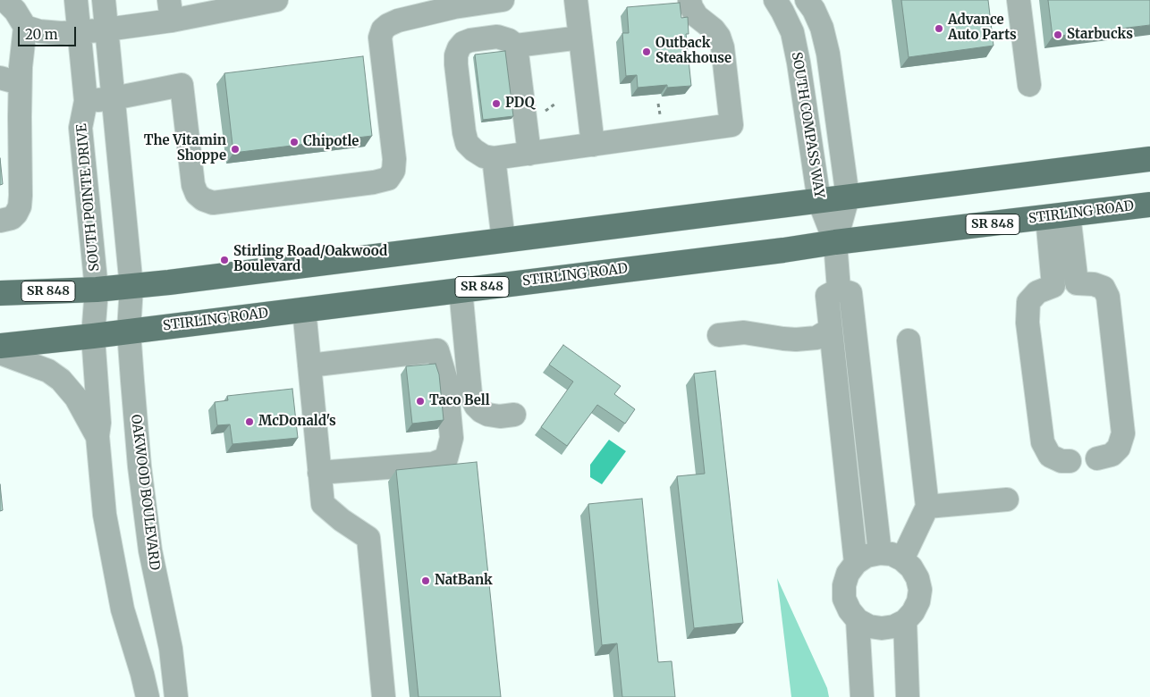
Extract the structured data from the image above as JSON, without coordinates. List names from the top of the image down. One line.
{"streets":{"main road":["STIRLING ROAD","SR 848"],"street":["SOUTH COMPASS WAY","SOUTH POINTE DRIVE","OAKWOOD BOULEVARD"]},"crossings":[["SOUTH COMPASS WAY","STIRLING ROAD"],["SOUTH COMPASS WAY","SR 848"],["SOUTH POINTE DRIVE","SR 848"],["STIRLING ROAD","OAKWOOD BOULEVARD"],["SR 848","OAKWOOD BOULEVARD"]],"places":["Advance Auto Parts","Starbucks","Outback Steakhouse","PDQ","Chipotle","The Vitamin Shoppe","Stirling Road/Oakwood Boulevard","Taco Bell","McDonald's","NatBank"],"scale_bar":"20 m"}
